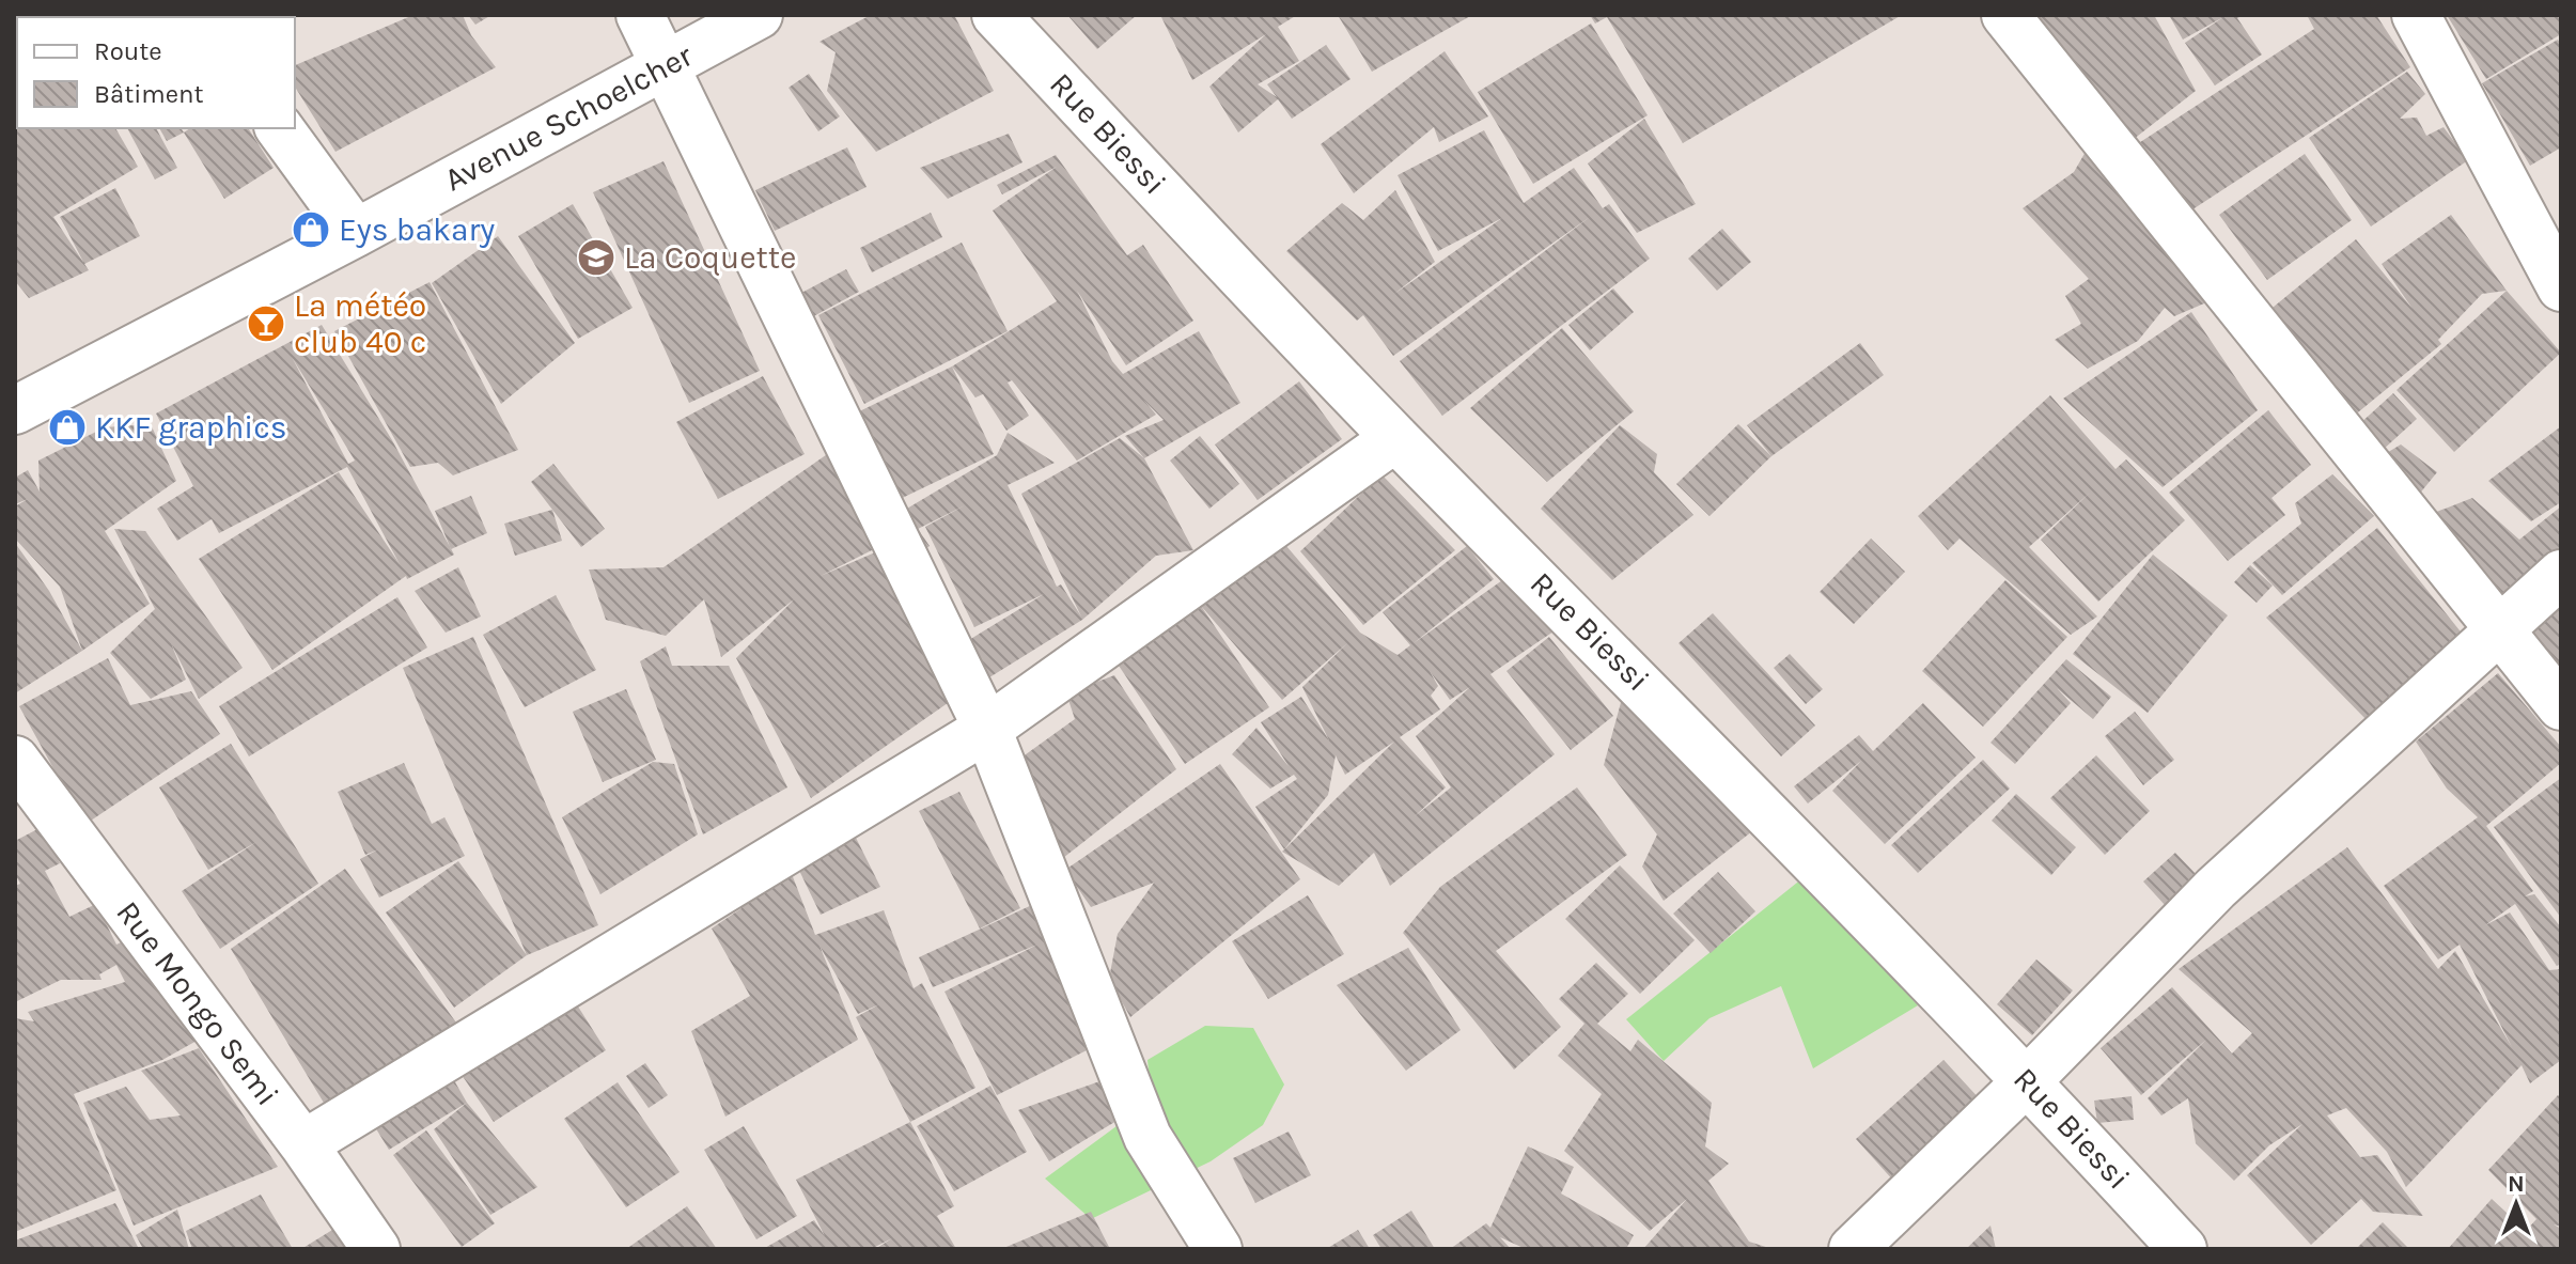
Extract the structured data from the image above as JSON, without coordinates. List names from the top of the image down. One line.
{"streets":{"street":["Avenue Schoelcher","Rue Biessi","Rue Mongo Semi"]},"places":{"shop":["Eys bakary","KKF graphics"],"school or university":["La Coquette"],"bar":["La météo club 40 c"]},"legend":["Route","Bâtiment"],"north":"top"}
